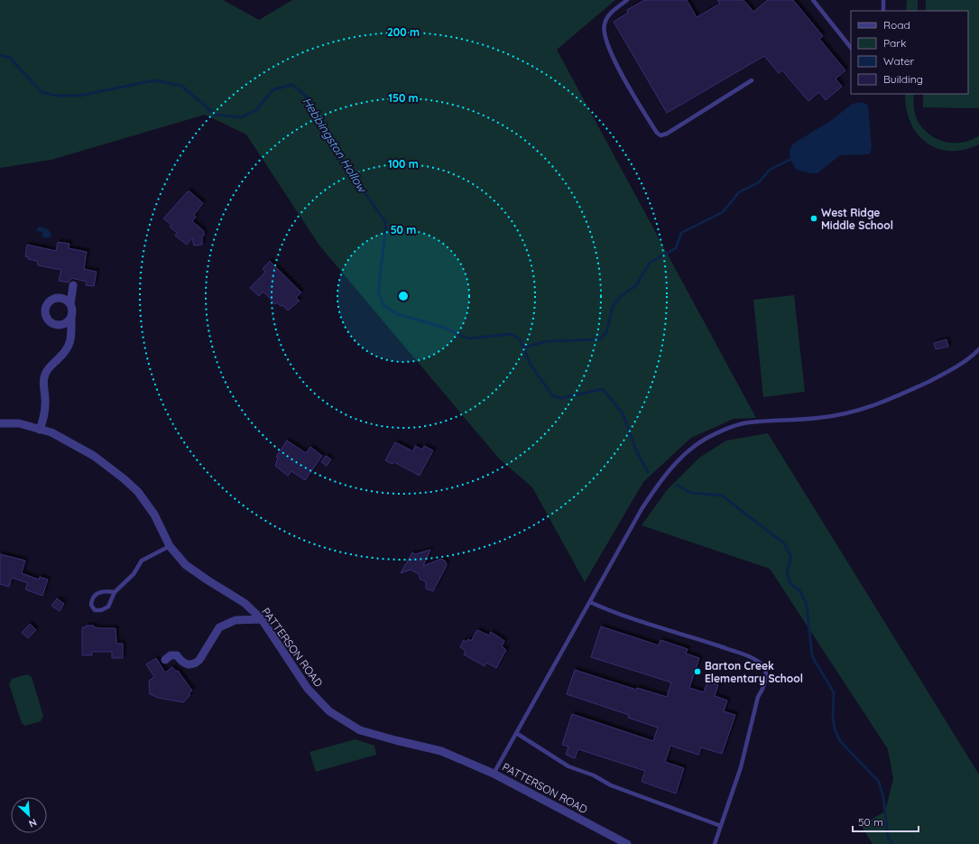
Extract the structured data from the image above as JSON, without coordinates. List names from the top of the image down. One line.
{"streets":{"street":["PATTERSON ROAD"]},"water":["Hebbingston Hollow"],"places":["West Ridge Middle School","Barton Creek Elementary School"],"legend":["Road","Park","Water","Building"],"scale_bar":"50 m","north":"bottom right","rings":["200 m","150 m","100 m","50 m"]}
